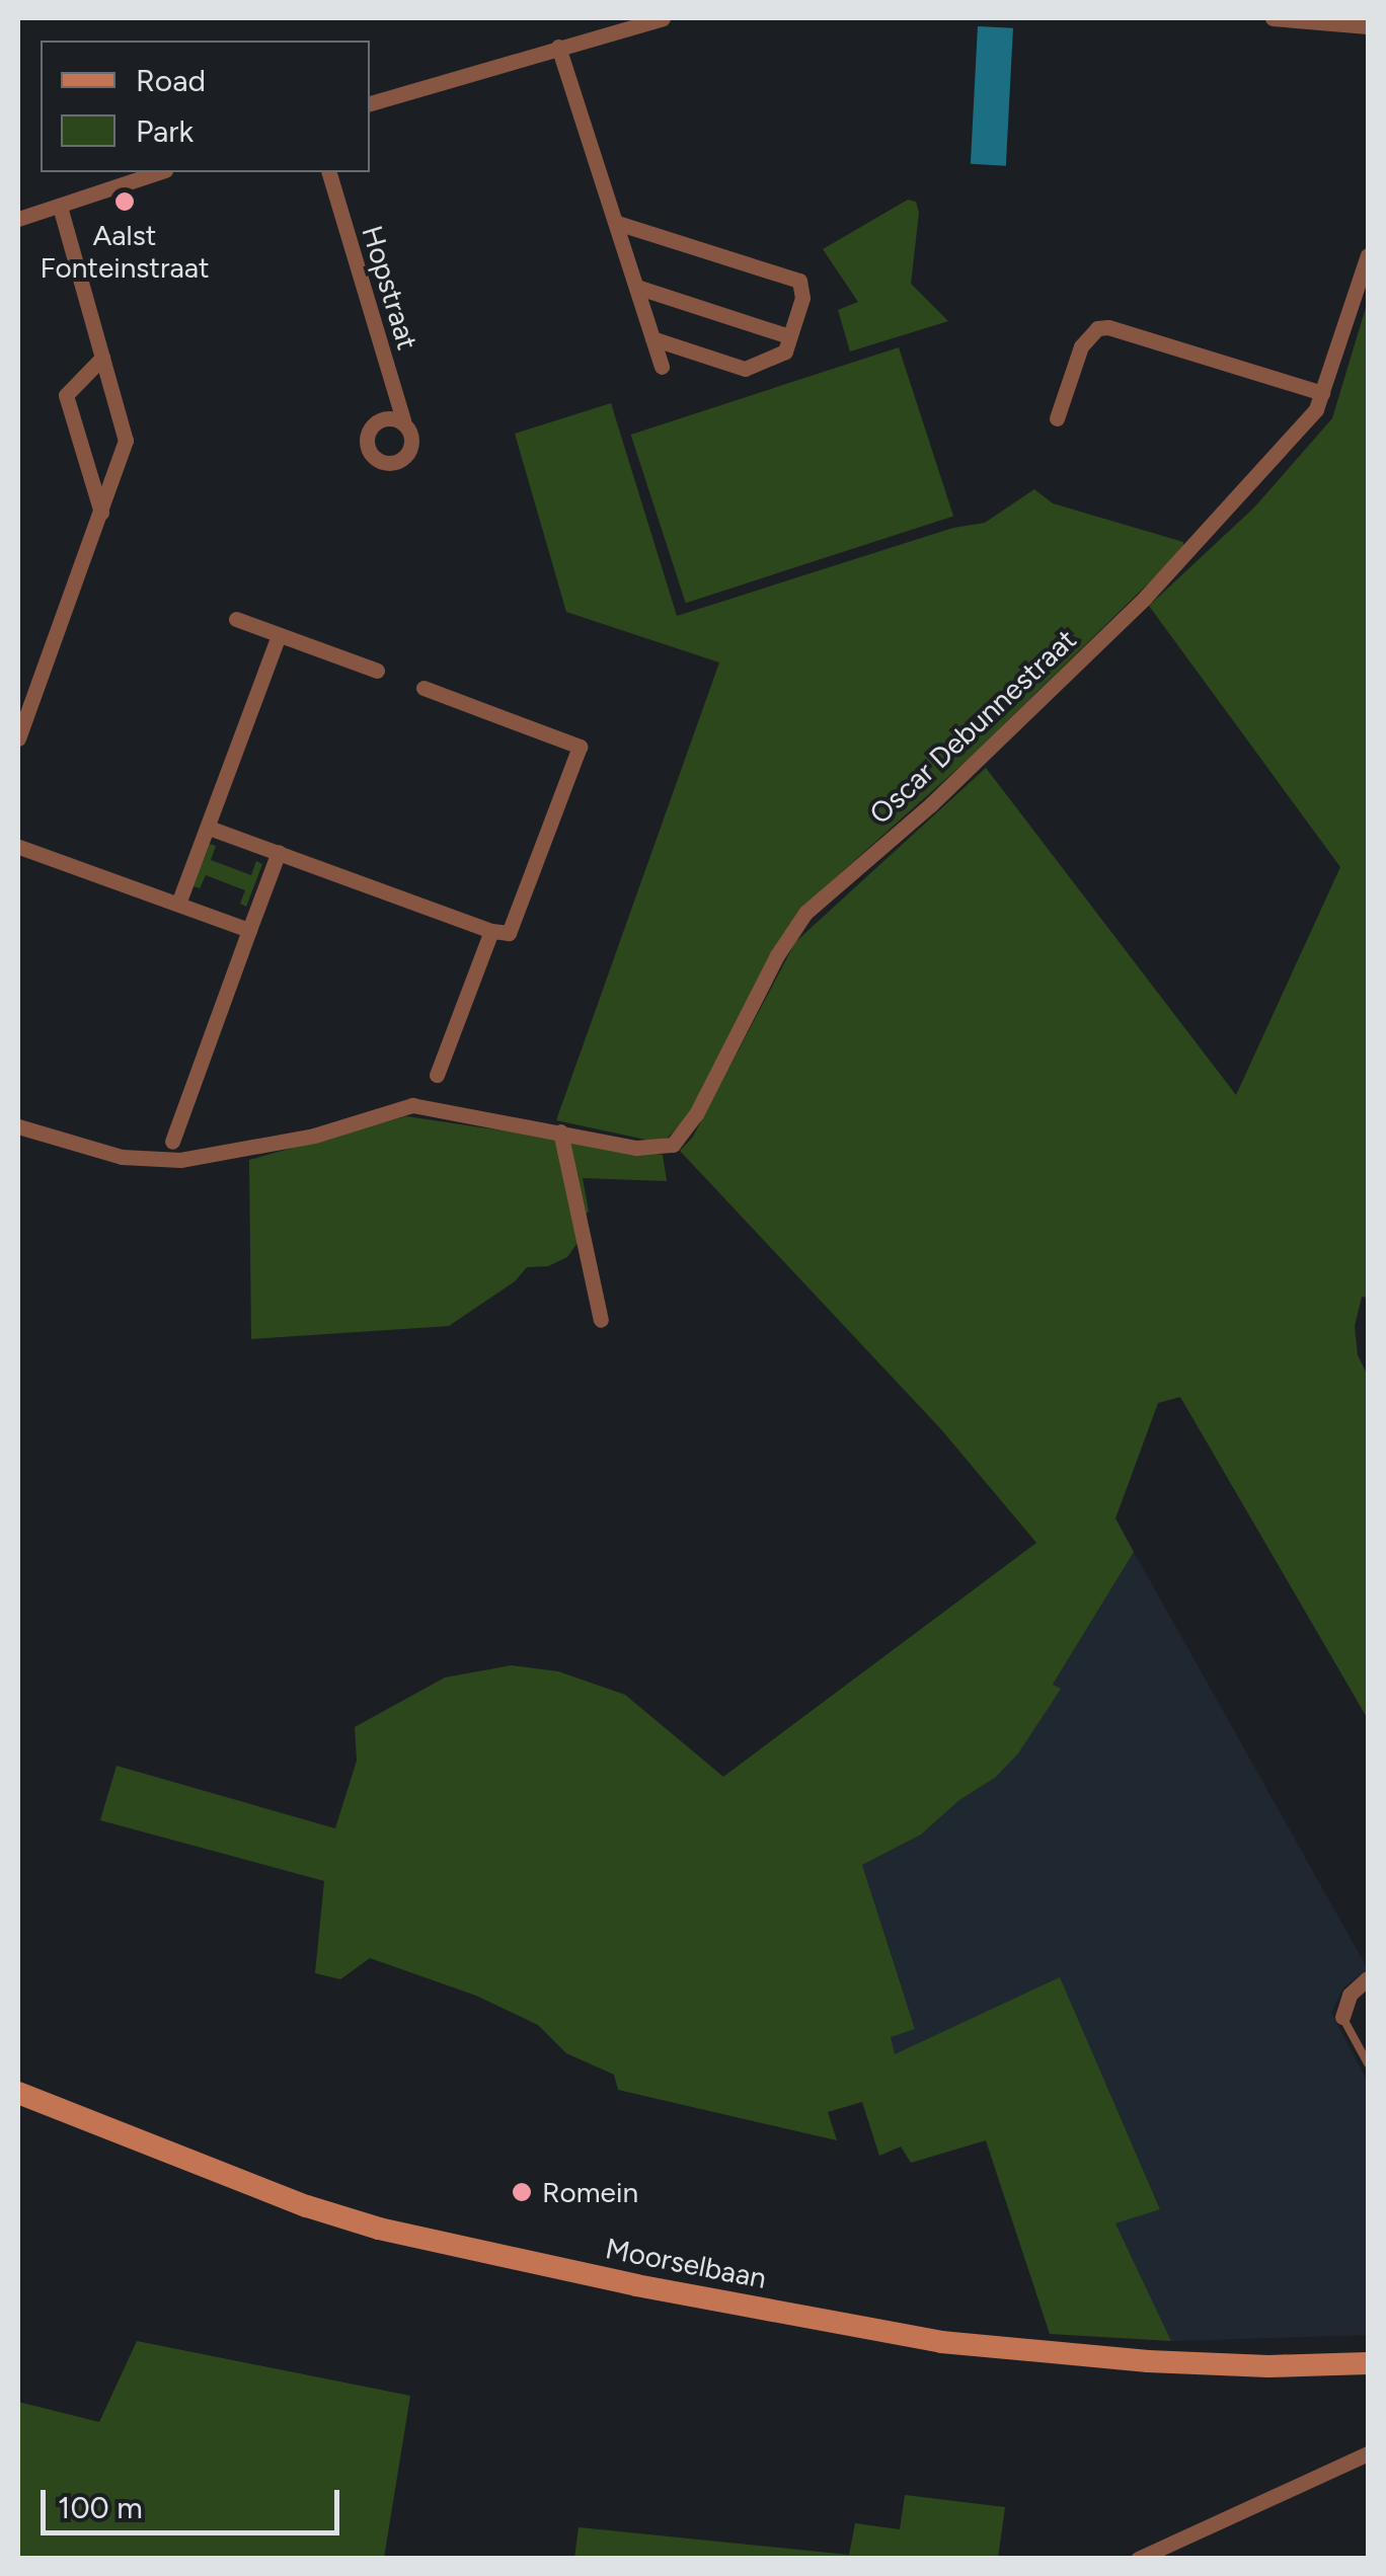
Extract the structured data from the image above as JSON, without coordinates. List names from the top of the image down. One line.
{"streets":{"main road":["Moorselbaan"],"street":["Hopstraat","Oscar Debunnestraat"]},"places":["Aalst Fonteinstraat","Romein"],"legend":["Road","Park"],"scale_bar":"100 m"}
